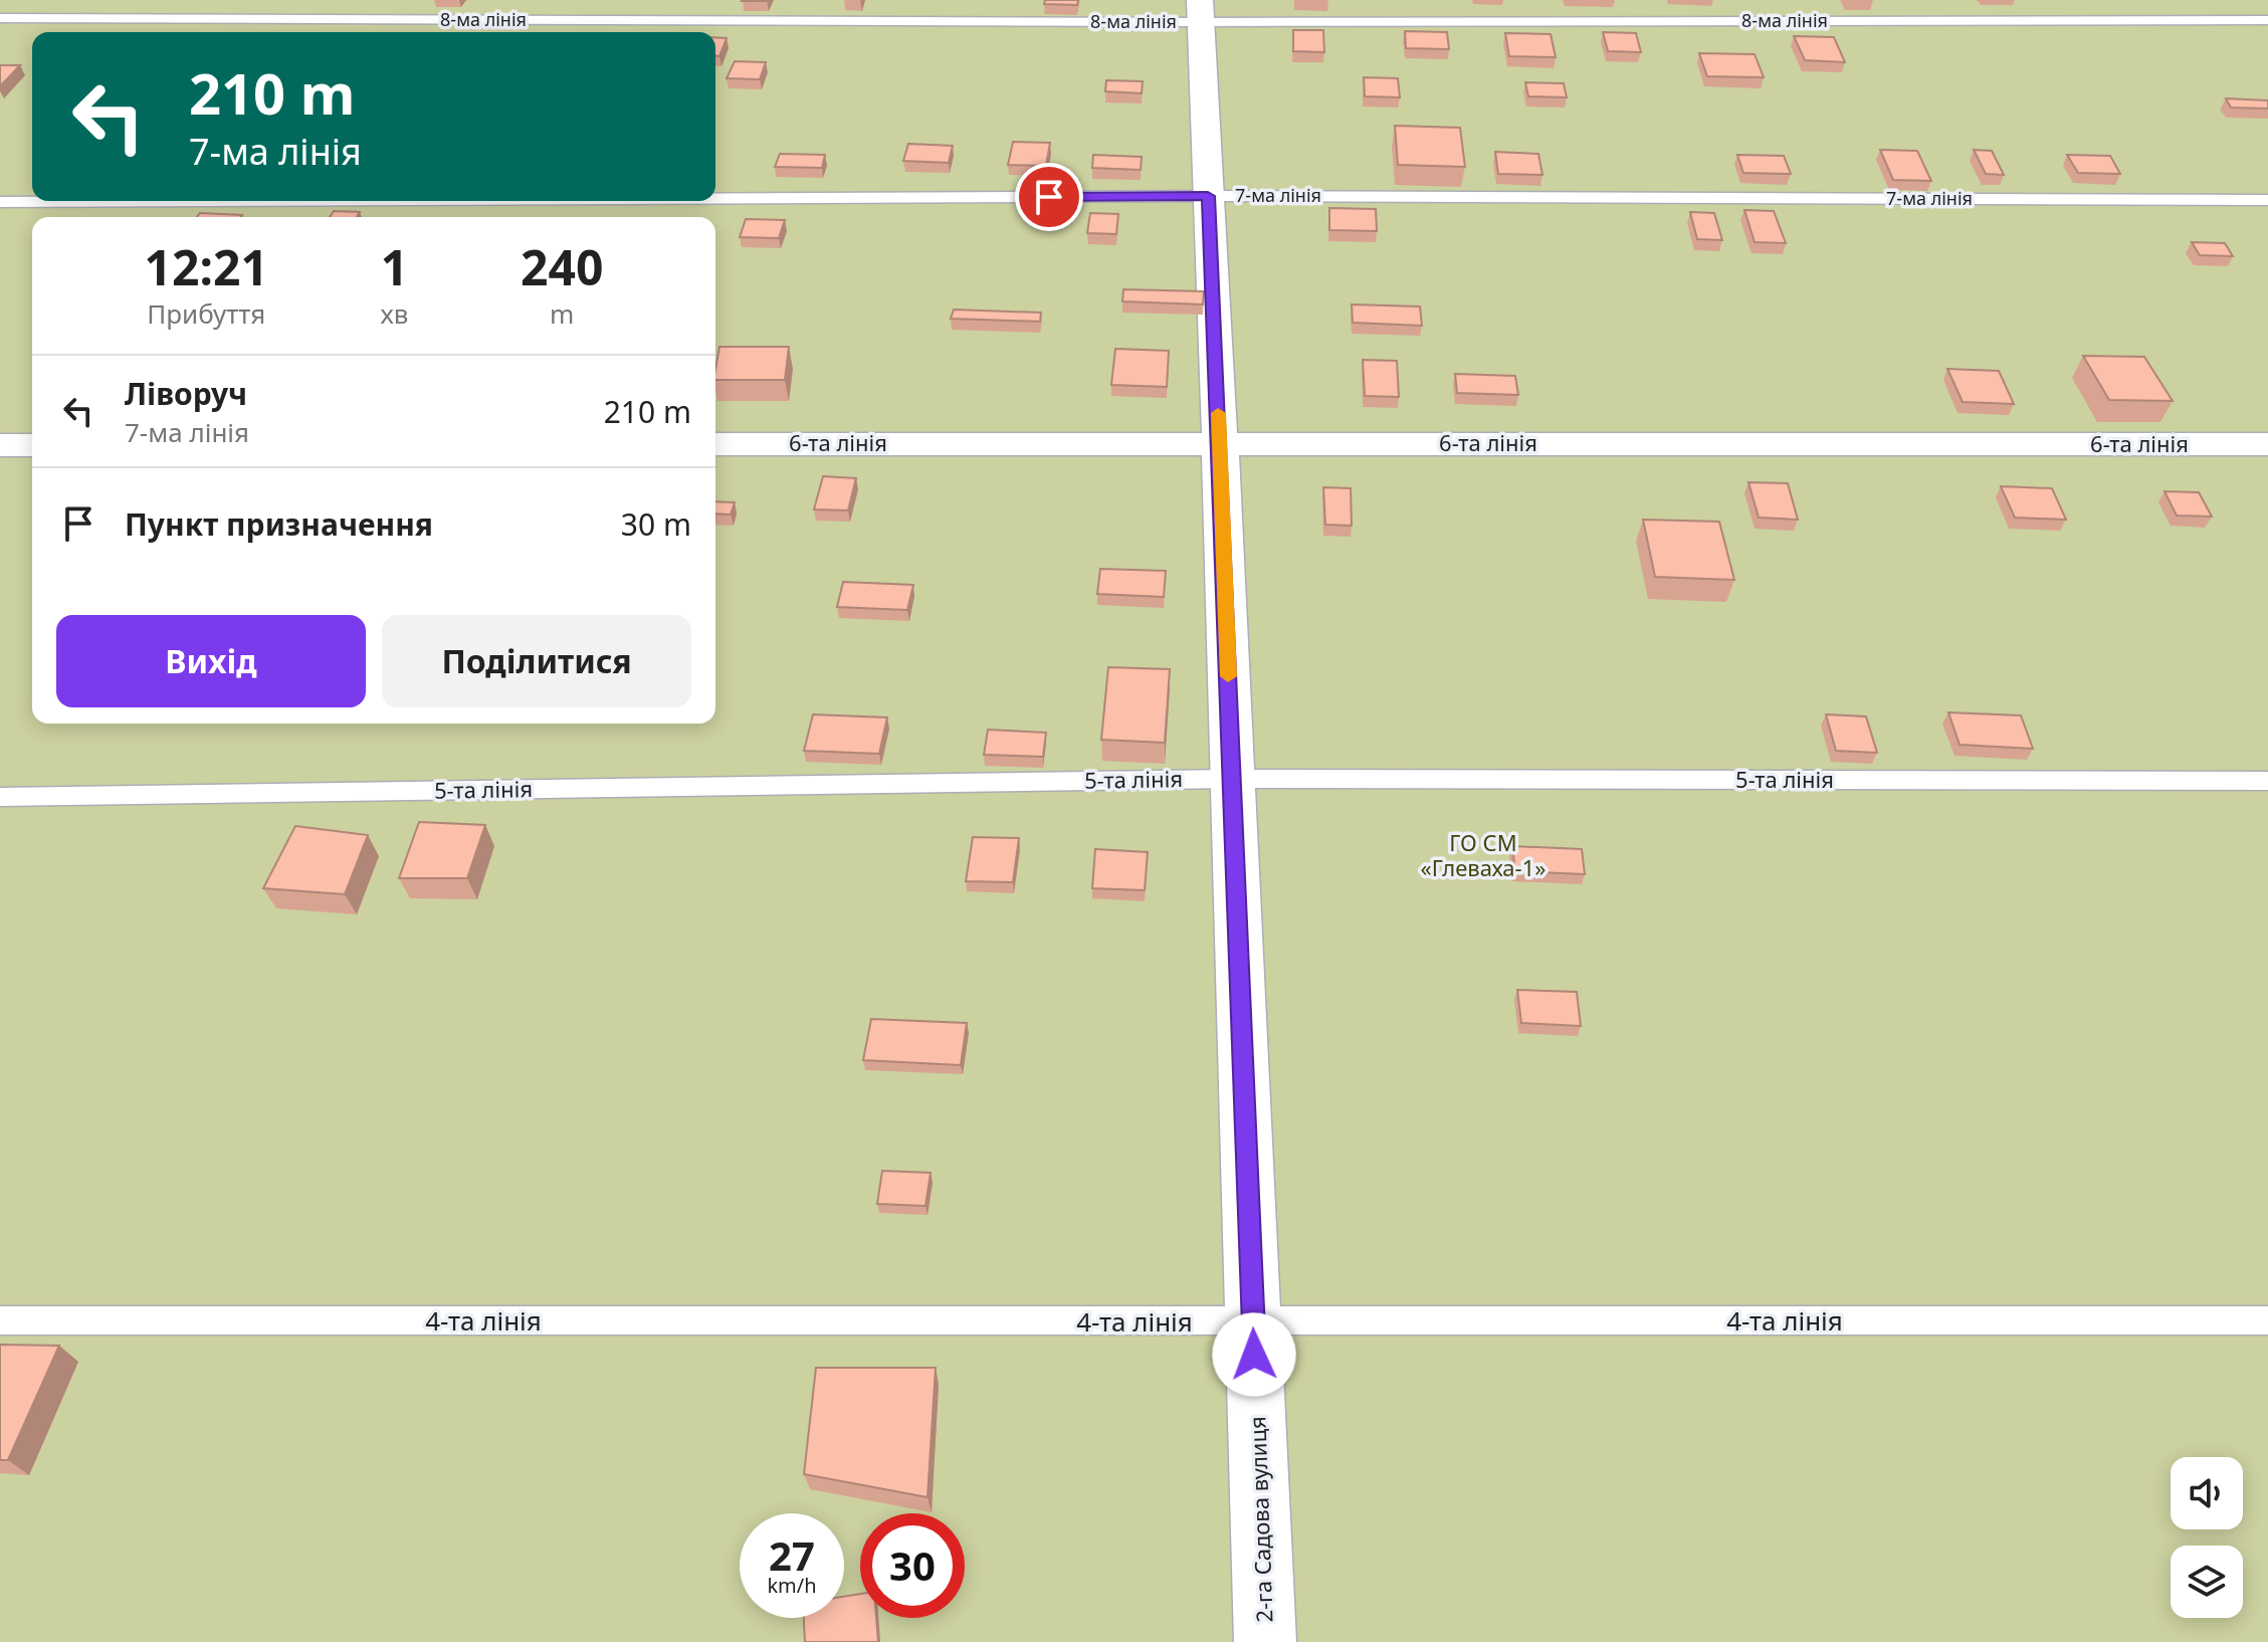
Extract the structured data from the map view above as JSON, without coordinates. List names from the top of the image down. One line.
{"streets":{"street":["6-та лінія","2-га Садова вулиця"],"lane":["8-ма лінія","7-ма лінія","5-та лінія","4-та лінія"]},"crossings":[["8-ма лінія","2-га Садова вулиця"],["7-ма лінія","2-га Садова вулиця"],["6-та лінія","2-га Садова вулиця"],["5-та лінія","2-га Садова вулиця"],["4-та лінія","2-га Садова вулиця"]],"parks":["ГО СМ «Глеваха-1»"],"page":{"turn":["210 m","7-ма лінія"],"eta":["12:21","Прибуття","1","хв","240","m"],"list":[{"name":"Ліворуч","note":"7-ма лінія","value":"210 m"},{"name":"Пункт призначення","value":"30 m"}],"buttons":["Вихід","Поділитися"],"speed":"27 km/h","limit":"30"}}
